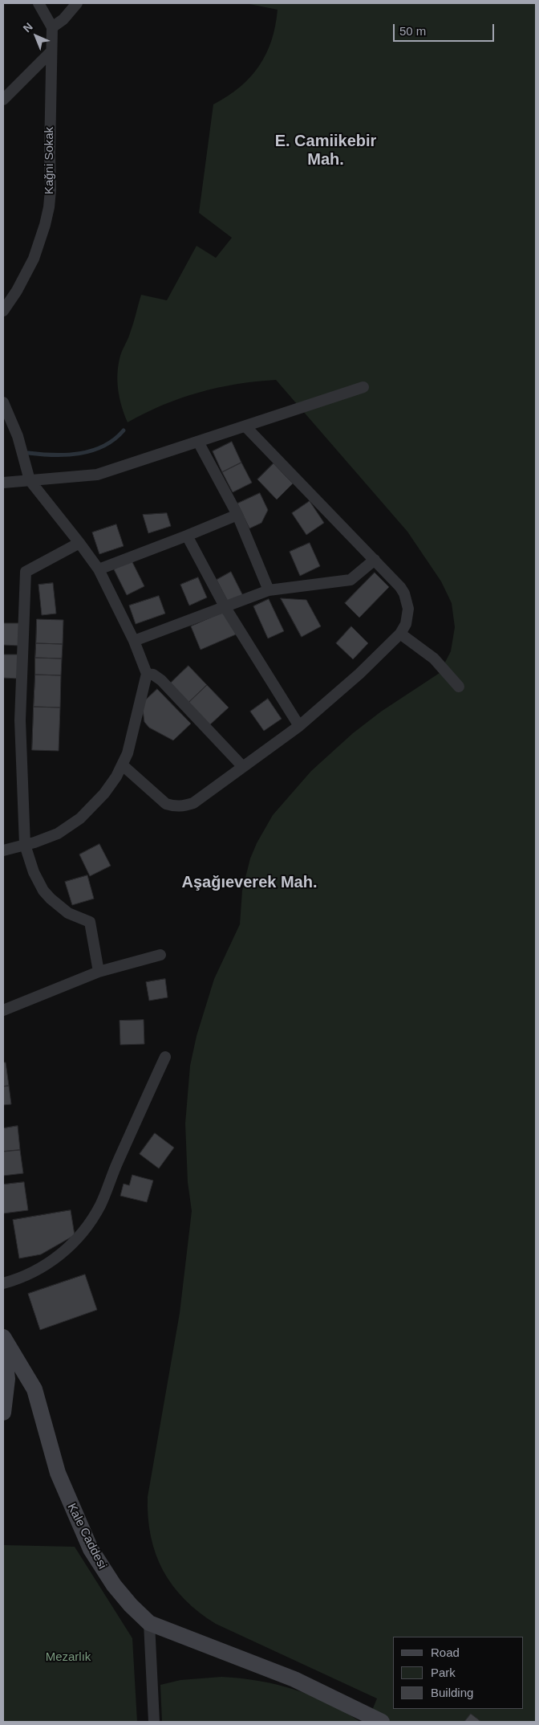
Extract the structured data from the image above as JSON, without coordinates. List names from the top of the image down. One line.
{"streets":{"street":["Kağni Sokak","Kale Caddesi"]},"districts":["E. Camiikebir Mah.","Aşağıeverek Mah."],"parks":["Mezarlık"],"legend":["Road","Park","Building"],"scale_bar":"50 m","north":"top left"}
